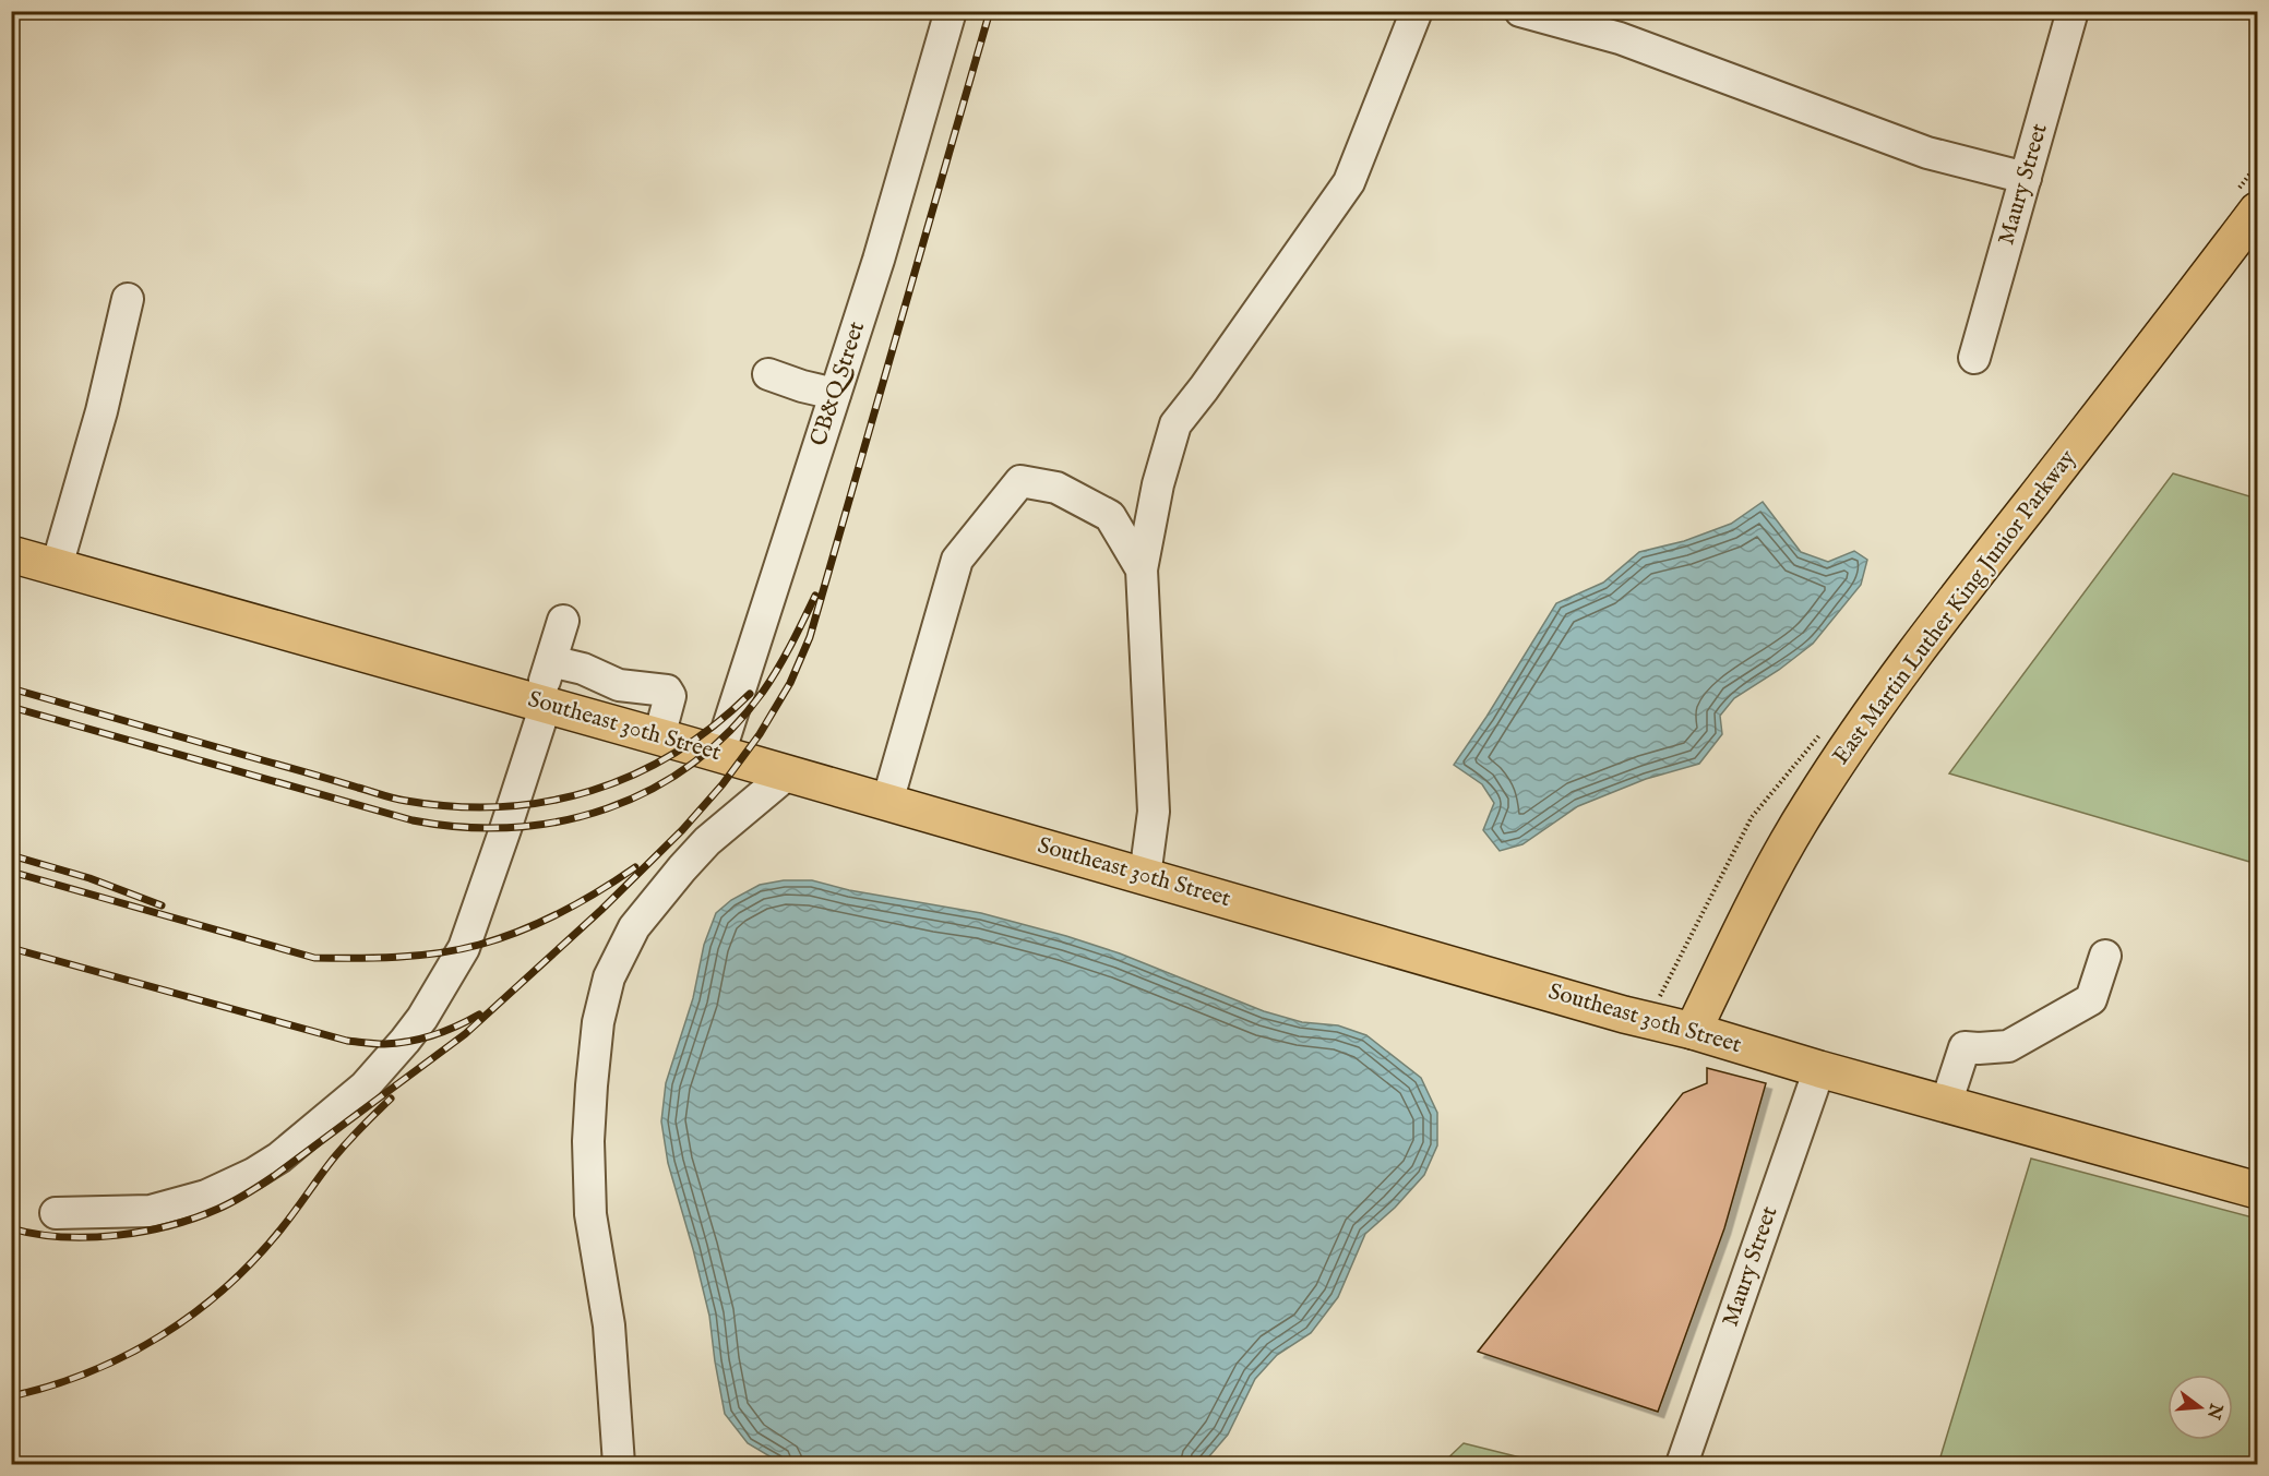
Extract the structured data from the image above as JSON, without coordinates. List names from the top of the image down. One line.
{"streets":{"main road":["East Martin Luther King Junior Parkway","Southeast 30th Street"],"street":["Maury Street","CB&Q Street"]},"crossings":[["Maury Street","Southeast 30th Street"],["CB&Q Street","Southeast 30th Street"],["East Martin Luther King Junior Parkway","Southeast 30th Street"]],"north":"right"}
